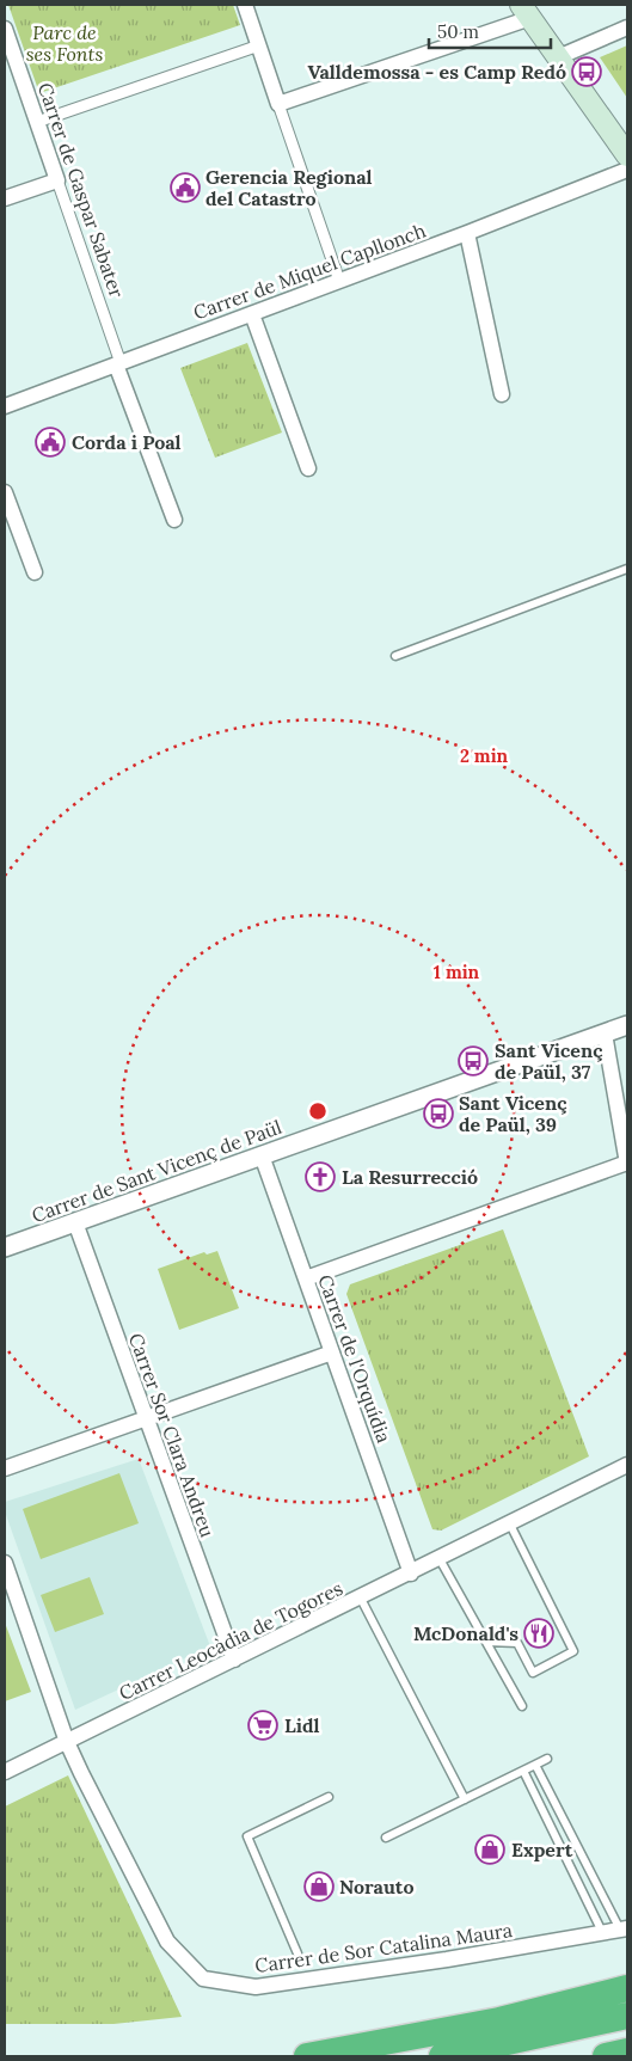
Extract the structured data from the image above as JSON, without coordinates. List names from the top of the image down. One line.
{"streets":{"street":["Carrer de Gaspar Sabater","Carrer de Miquel Capllonch","Carrer de Sant Vicenç de Paül","Carrer de l'Orquídia","Carrer Sor Clara Andreu","Carrer Leocàdia de Togores","Carrer de Sor Catalina Maura"]},"crossings":[["Carrer de Gaspar Sabater","Carrer de Miquel Capllonch"],["Carrer de Sant Vicenç de Paül","Carrer de l'Orquídia"],["Carrer de Sant Vicenç de Paül","Carrer Sor Clara Andreu"],["Carrer de l'Orquídia","Carrer Leocàdia de Togores"],["Carrer Sor Clara Andreu","Carrer Leocàdia de Togores"],["Carrer Leocàdia de Togores","Carrer de Sor Catalina Maura"]],"parks":["Parc de ses Fonts"],"places":{"bus stop":["Valldemossa - es Camp Redó","Sant Vicenç de Paül, 37","Sant Vicenç de Paül, 39"],"public building":["Gerencia Regional del Catastro","Corda i Poal"],"church":["La Resurrecció"],"restaurant":["McDonald's"],"supermarket":["Lidl"],"shop":["Expert","Norauto"]},"scale_bar":"50 m","rings":["2 min","1 min"]}
